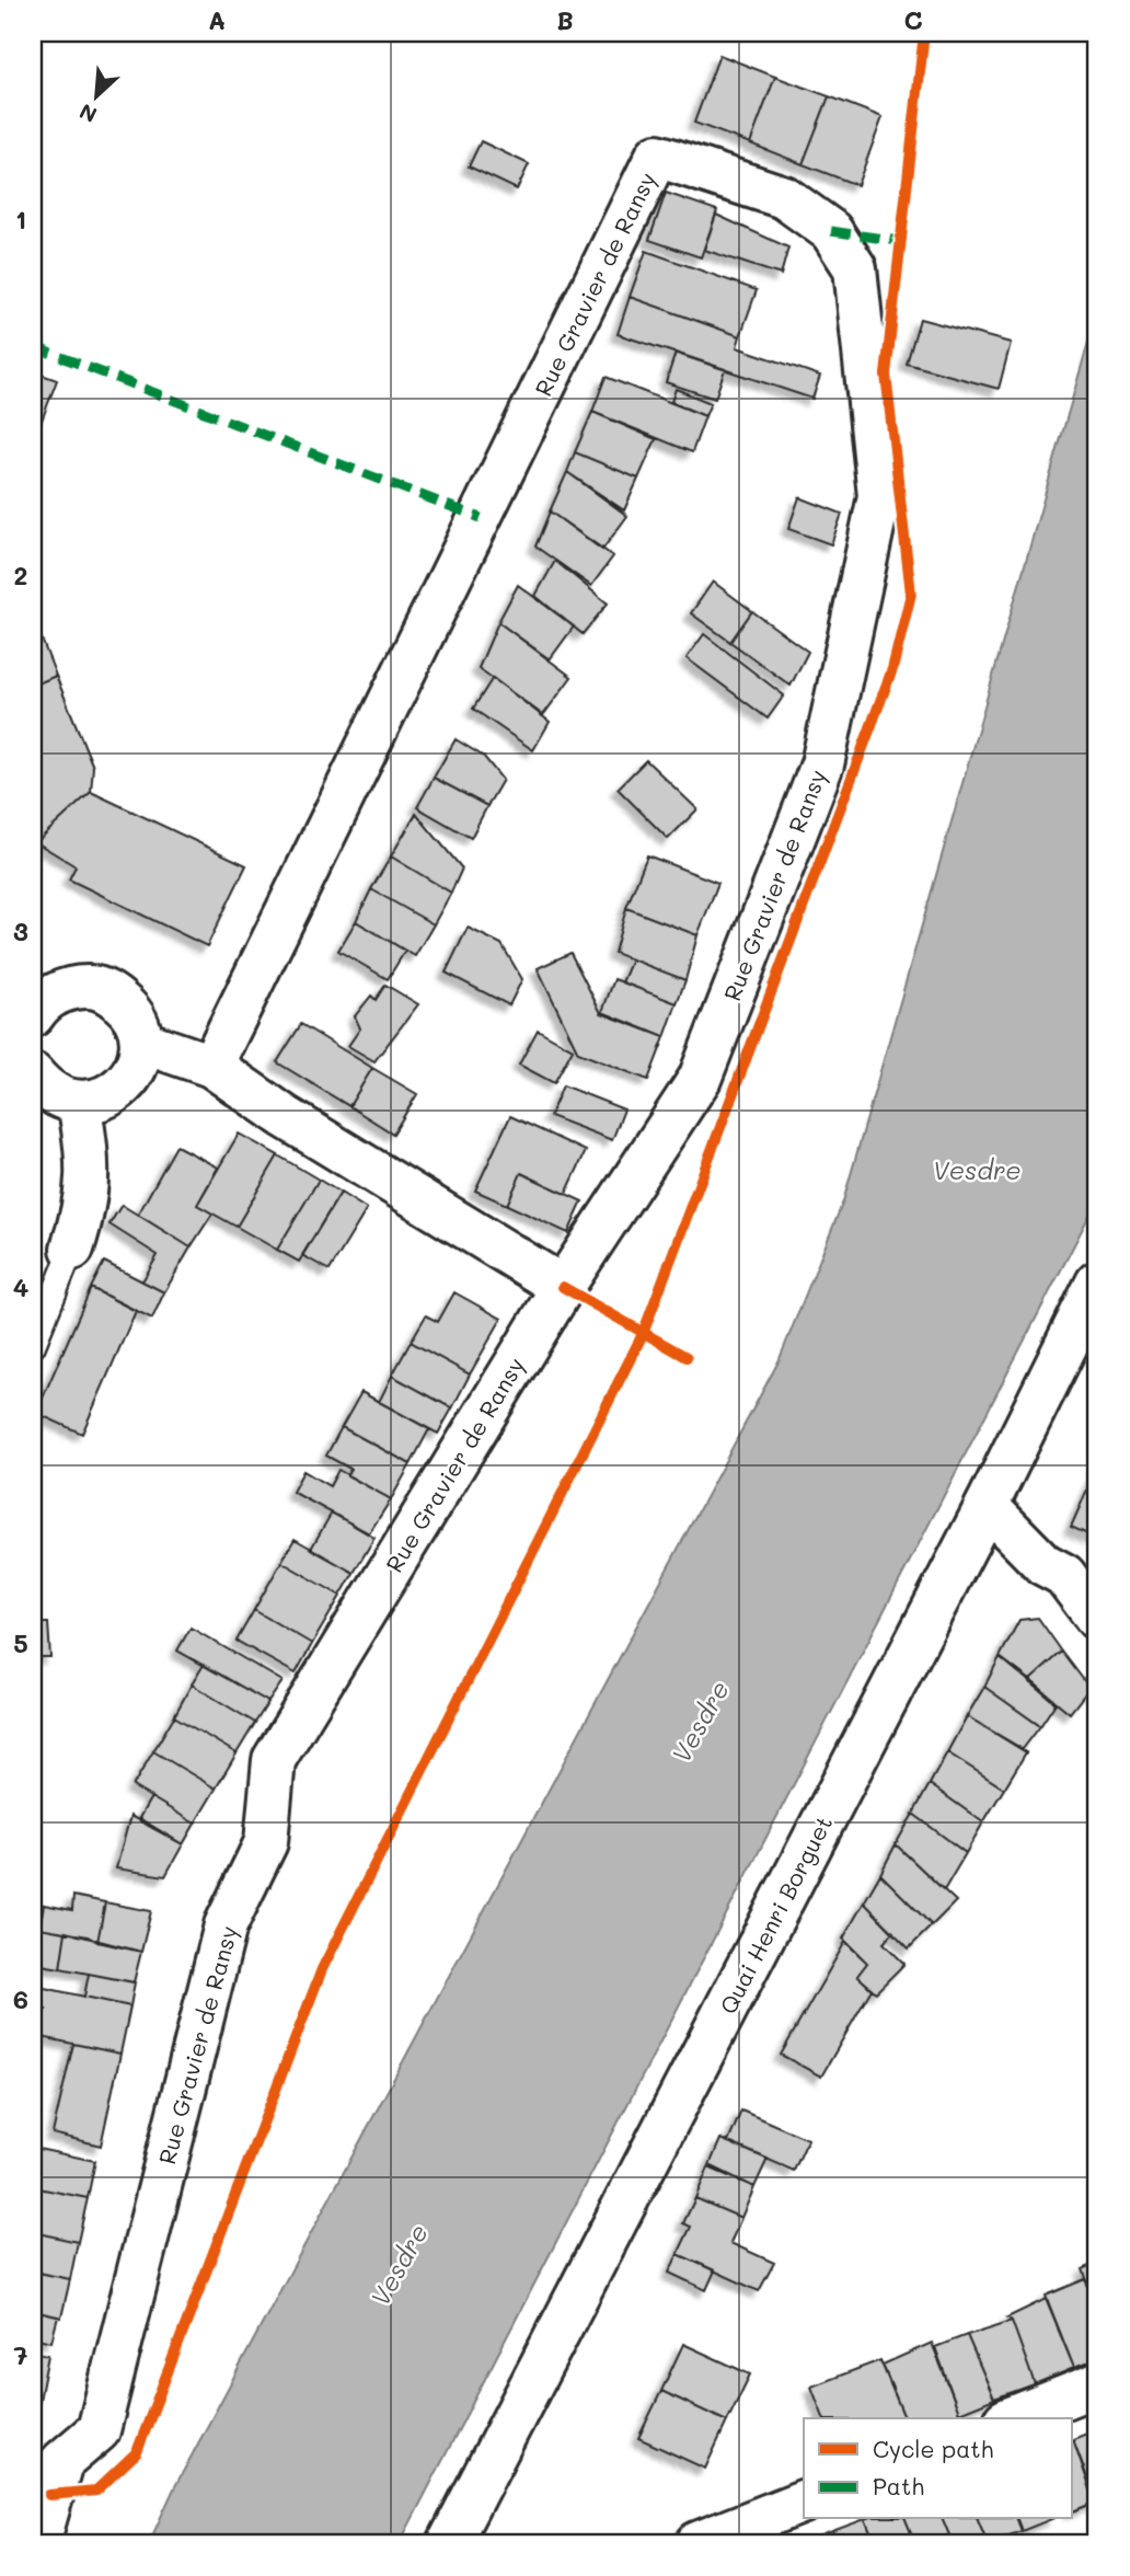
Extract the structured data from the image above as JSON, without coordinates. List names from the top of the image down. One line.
{"streets":{"street":["Rue Gravier de Ransy","Quai Henri Borguet"]},"water":["Vesdre"],"legend":["Cycle path","Path"],"north":"bottom left","grid":{"columns":["A","B","C"],"rows":["1","2","3","4","5","6","7"]}}
